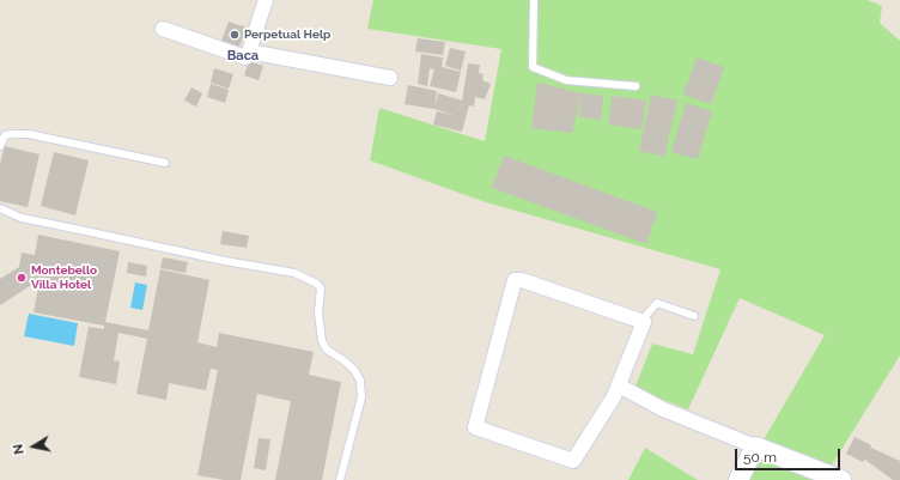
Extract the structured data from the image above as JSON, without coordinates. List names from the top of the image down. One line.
{"districts":["Baca"],"places":["Perpetual Help","Montebello Villa Hotel"],"scale_bar":"50 m","north":"left"}
